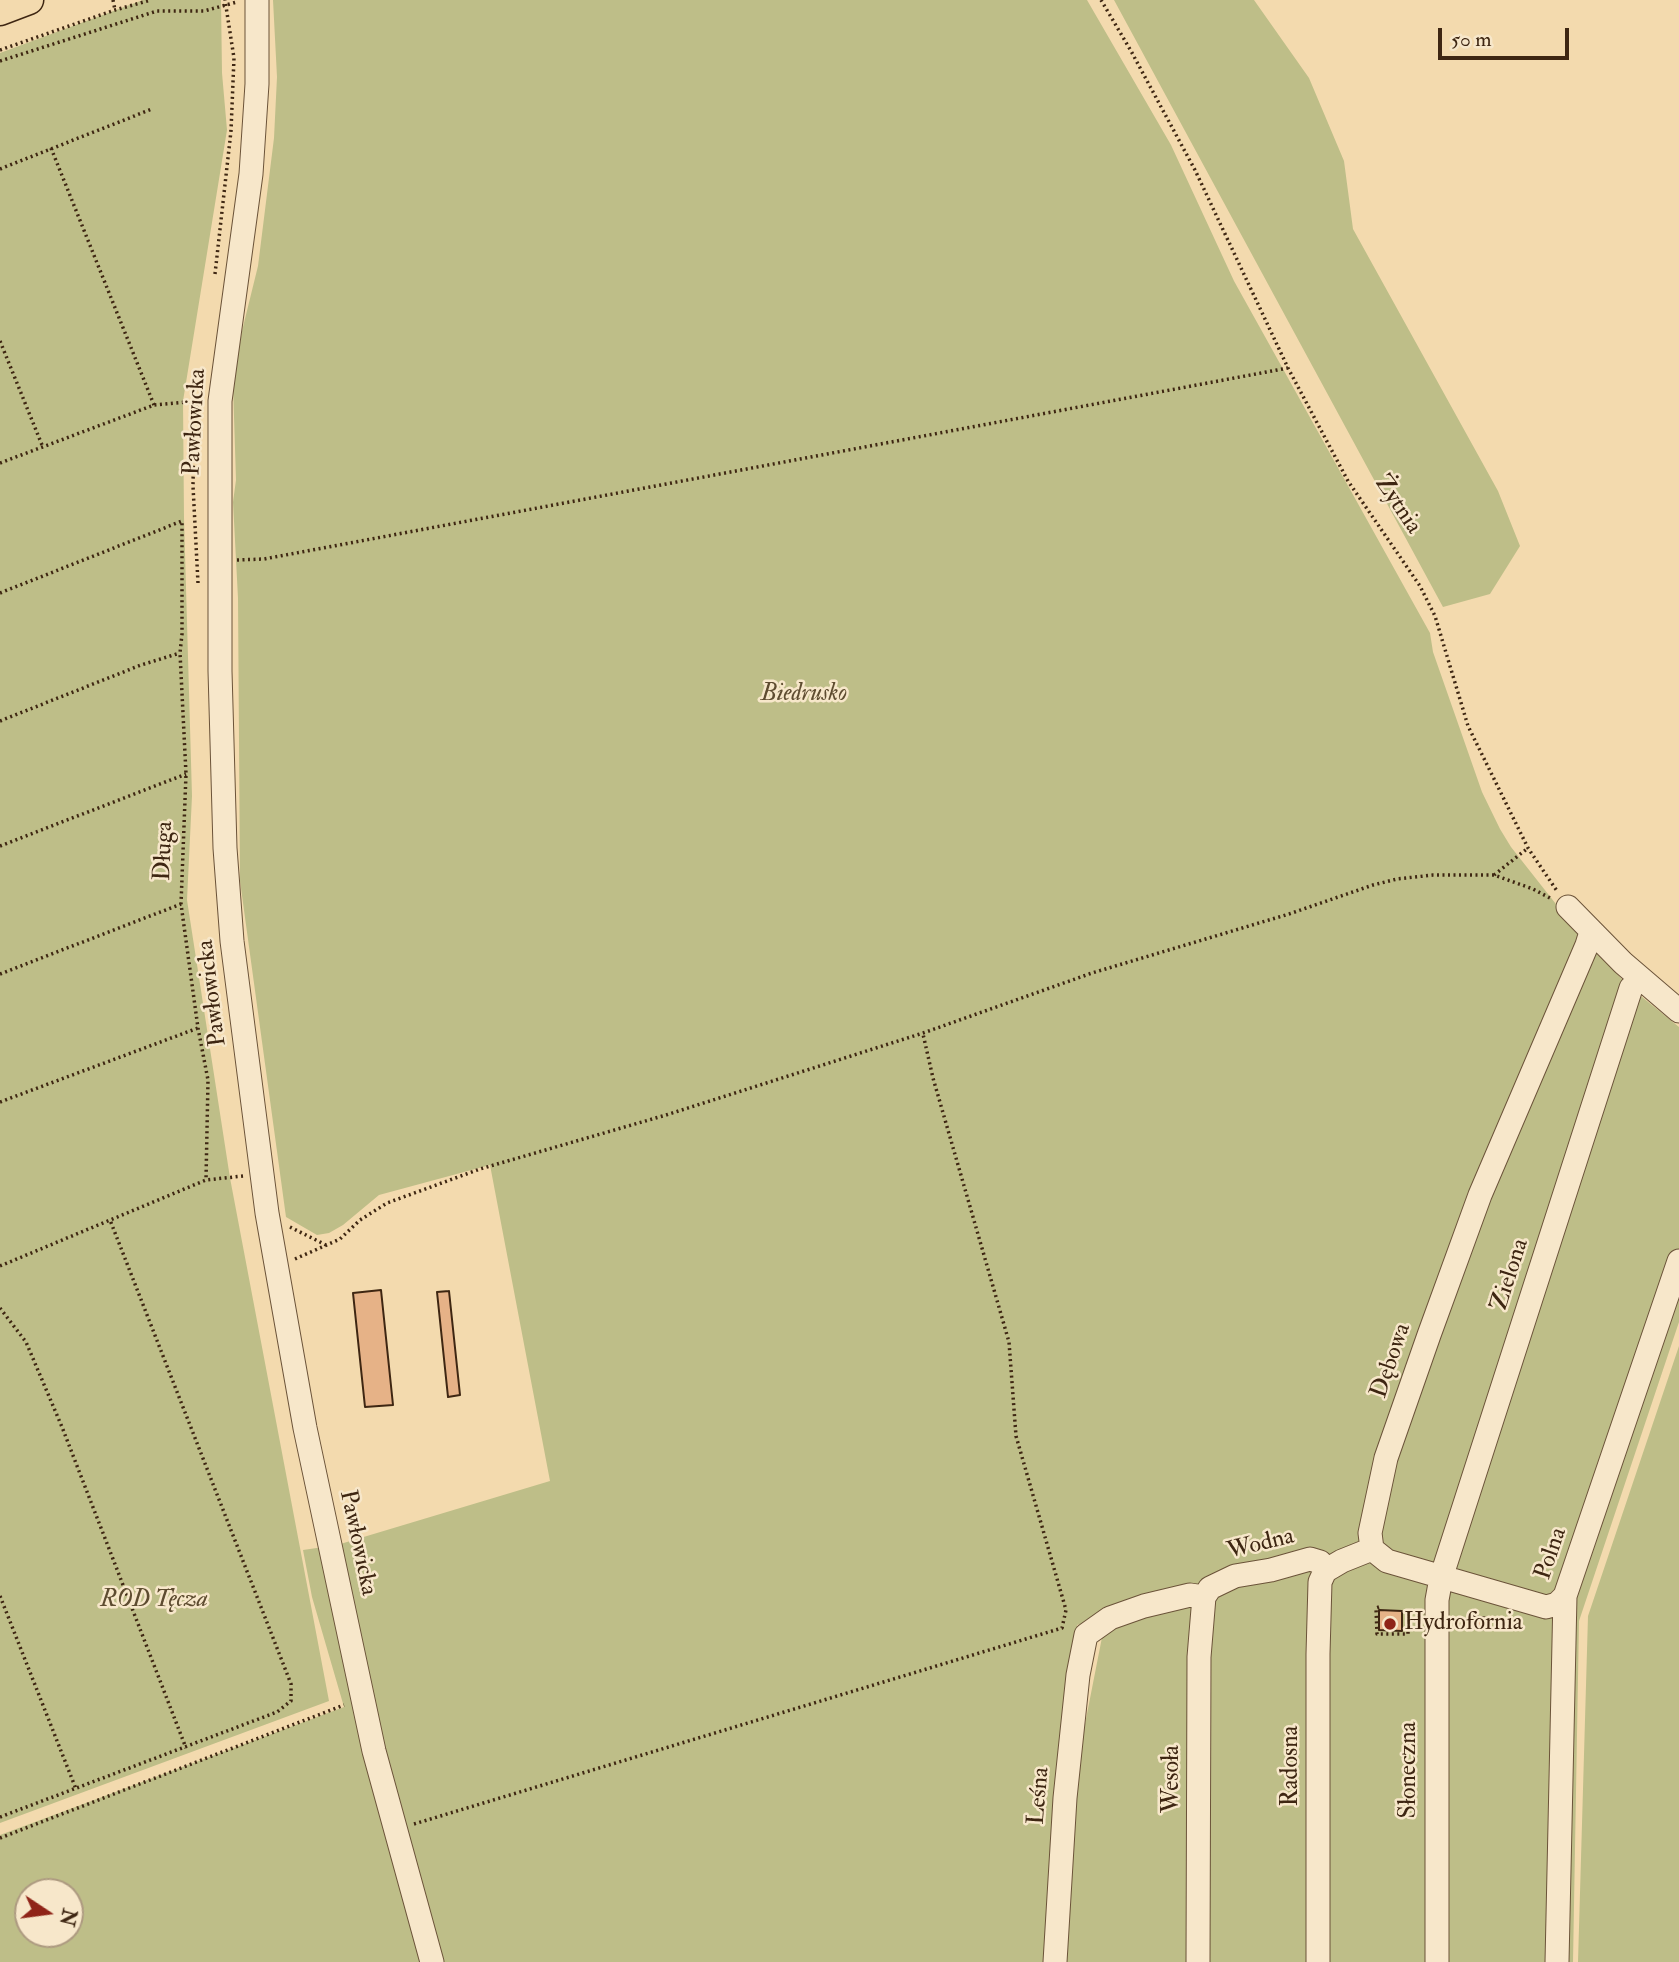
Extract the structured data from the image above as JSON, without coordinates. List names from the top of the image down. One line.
{"streets":{"street":["Pawłowicka","Zielona","Dębowa","Wodna","Polna","Radosna","Słoneczna","Wesoła","Leśna"],"path":["Żytnia","Długa"]},"crossings":[["Zielona","Słoneczna"],["Dębowa","Wodna"],["Wodna","Radosna"],["Wodna","Wesoła"],["Wodna","Leśna"]],"parks":["Biedrusko","ROD Tęcza"],"places":["Hydrofornia"],"scale_bar":"50 m","north":"right"}
